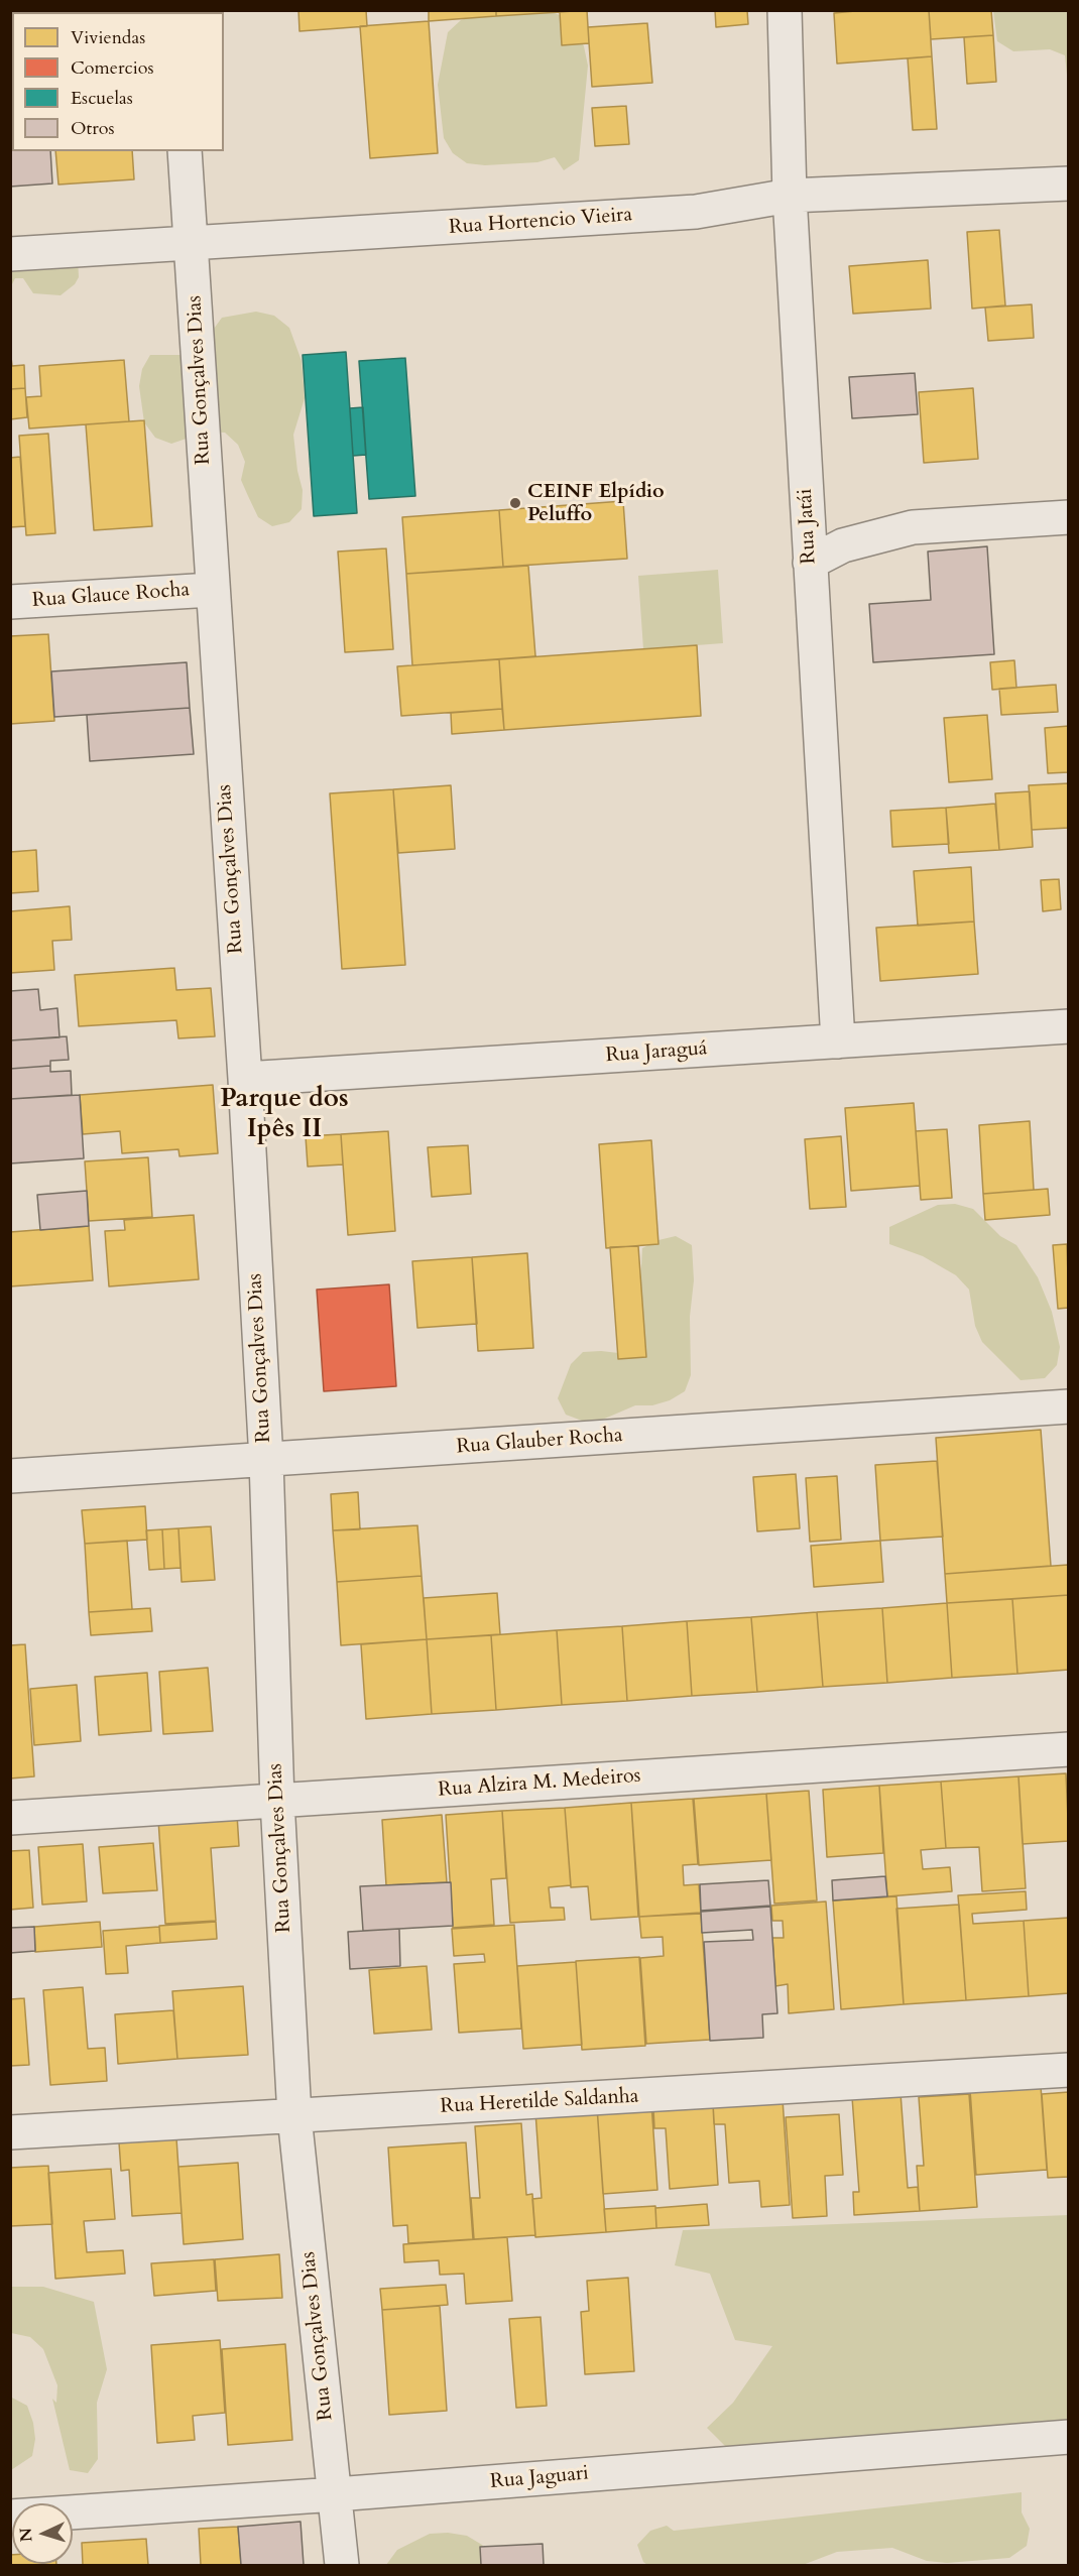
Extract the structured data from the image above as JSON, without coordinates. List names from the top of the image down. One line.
{"streets":{"street":["Rua Hortencio Vieira","Rua Gonçalves Dias","Rua Jatái","Rua Glauce Rocha","Rua Jaraguá","Rua Glauber Rocha","Rua Alzira M. Medeiros","Rua Heretilde Saldanha","Rua Jaguari"]},"crossings":[["Rua Hortencio Vieira","Rua Gonçalves Dias"],["Rua Hortencio Vieira","Rua Jatái"],["Rua Gonçalves Dias","Rua Glauce Rocha"],["Rua Gonçalves Dias","Rua Jaraguá"],["Rua Gonçalves Dias","Rua Glauber Rocha"],["Rua Gonçalves Dias","Rua Alzira M. Medeiros"],["Rua Gonçalves Dias","Rua Heretilde Saldanha"],["Rua Gonçalves Dias","Rua Jaguari"],["Rua Jatái","Rua Jaraguá"]],"districts":["Parque dos Ipês II"],"places":["CEINF Elpídio Peluffo"],"legend":["Viviendas","Comercios","Escuelas","Otros"],"north":"left"}
